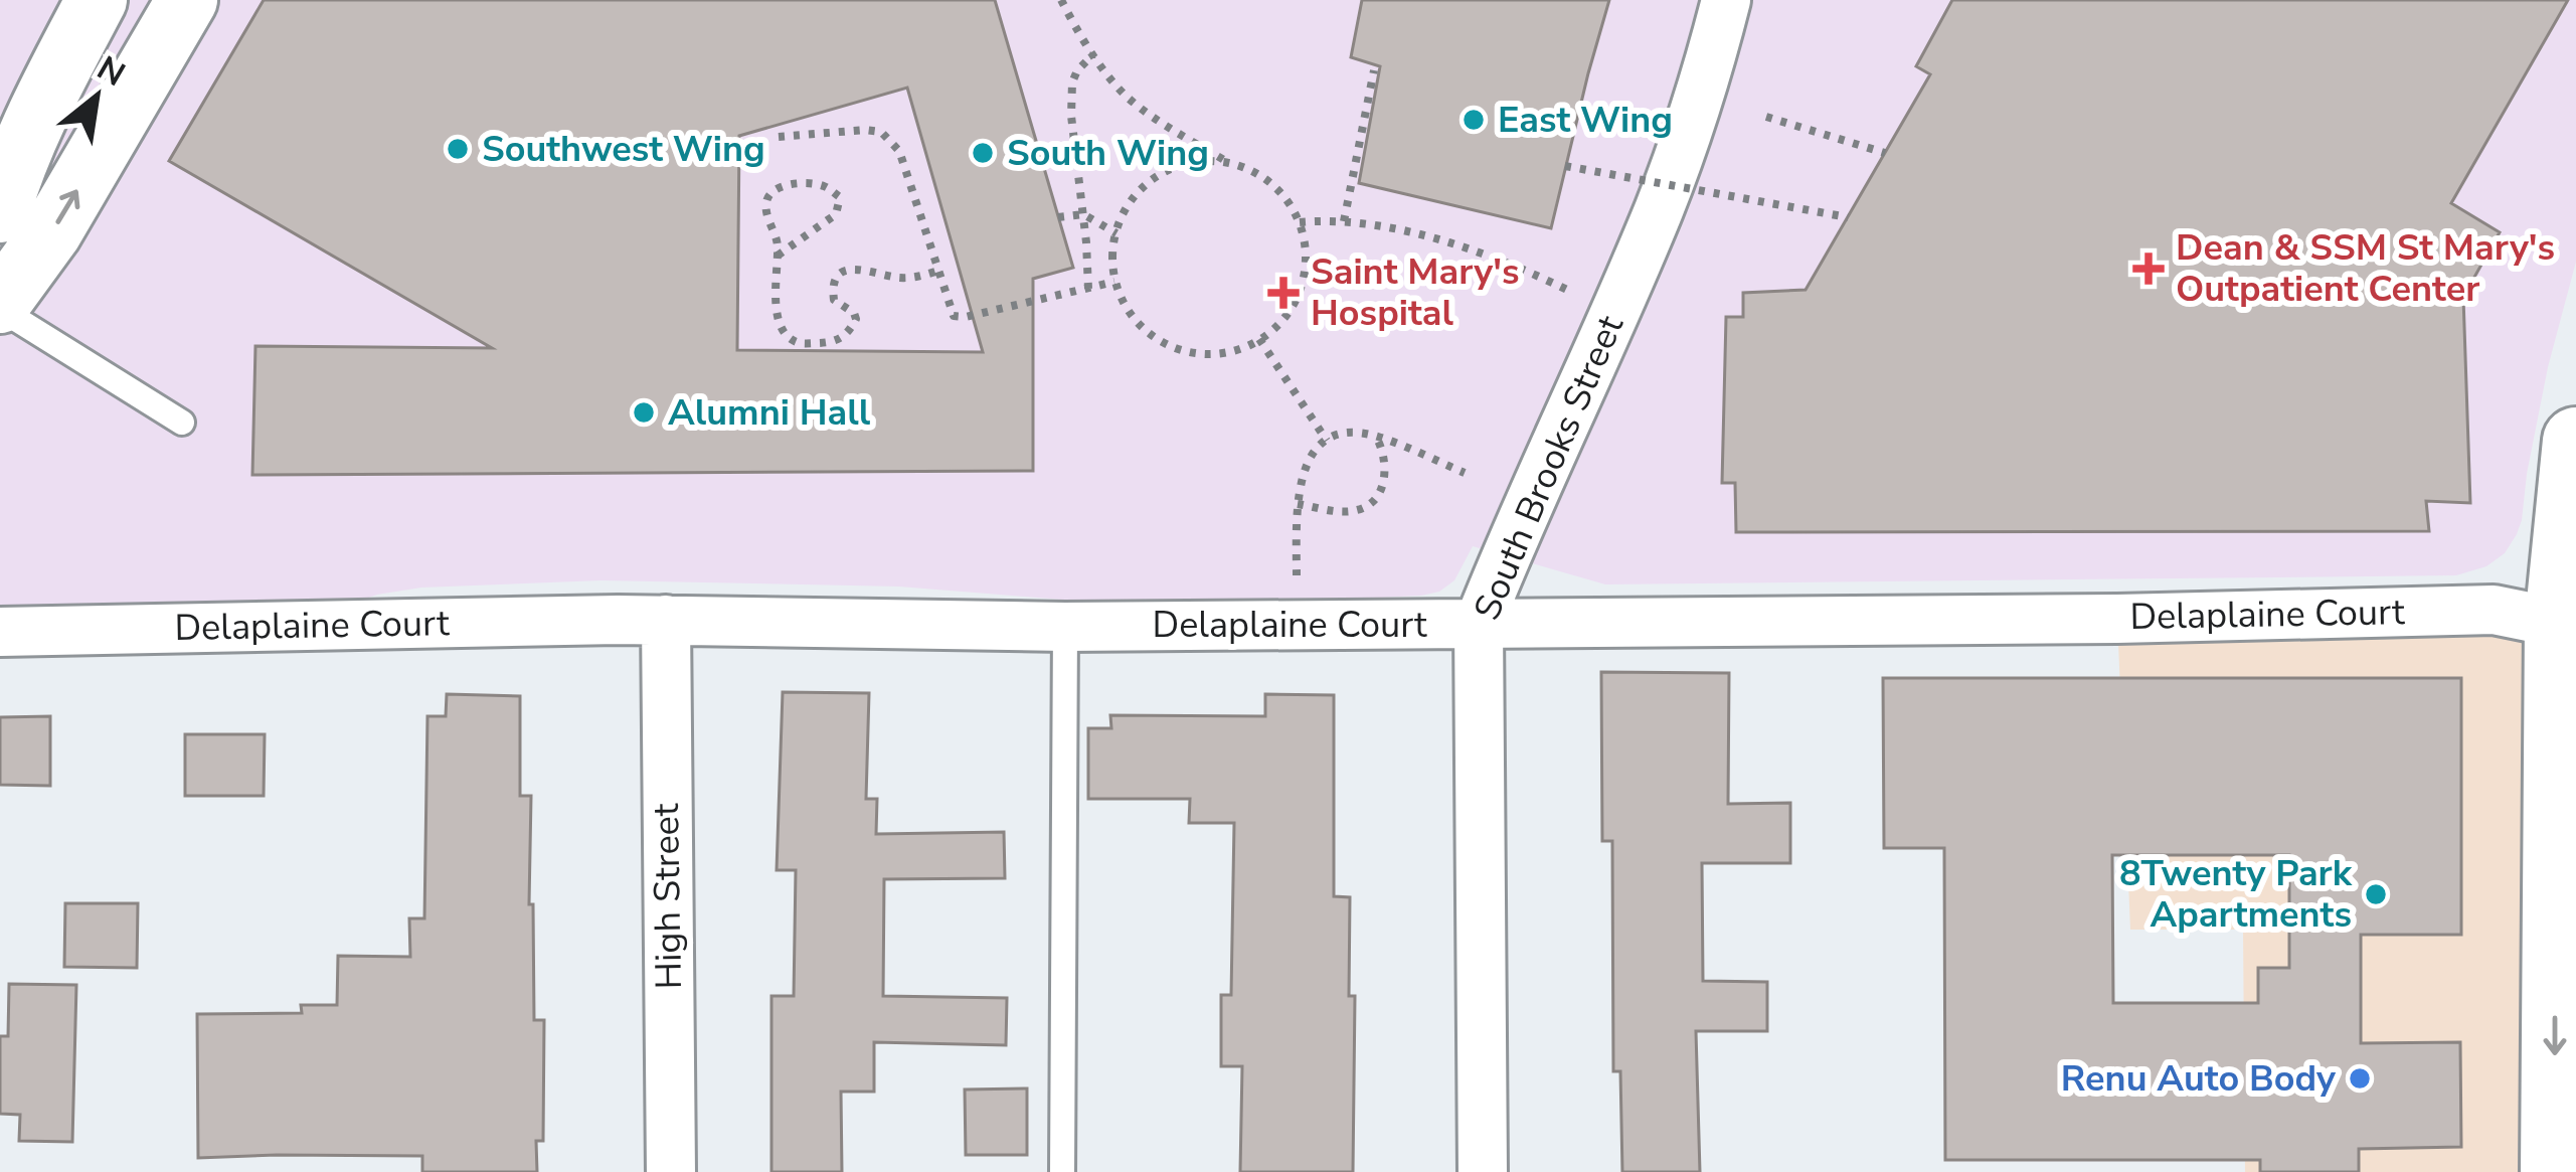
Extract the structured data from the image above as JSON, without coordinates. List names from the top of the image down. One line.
{"streets":{"street":["South Brooks Street","Delaplaine Court","High Street"]},"crossings":[["South Brooks Street","Delaplaine Court"],["Delaplaine Court","High Street"]],"places":{"other":["East Wing","Southwest Wing","South Wing","Alumni Hall","8Twenty Park Apartments","Renu Auto Body"],"health":["Dean & SSM St Mary's Outpatient Center","Saint Mary's Hospital"]},"north":"top right"}
